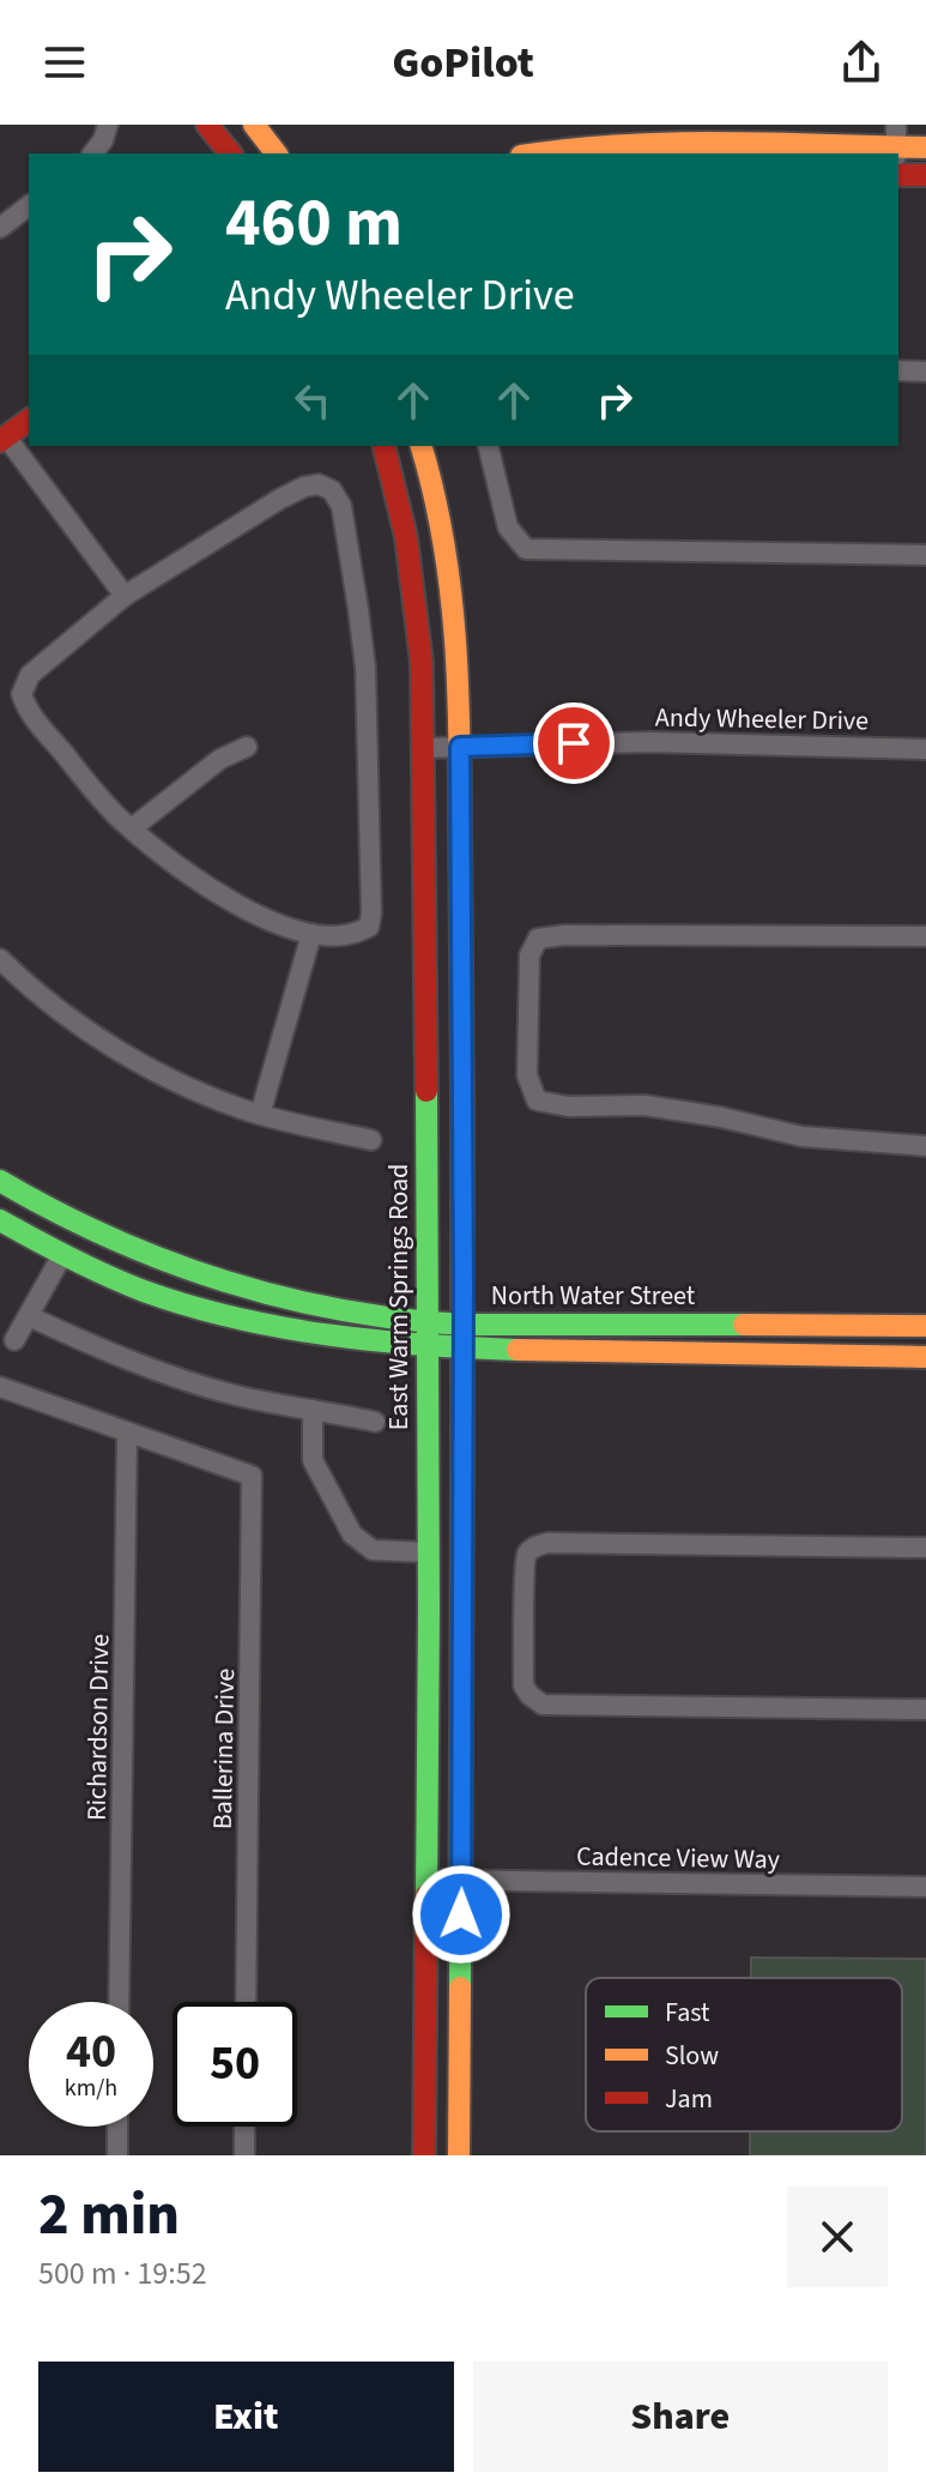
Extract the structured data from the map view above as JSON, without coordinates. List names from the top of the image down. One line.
{"streets":{"main road":["North Water Street","East Warm Springs Road"],"street":["Andy Wheeler Drive","Richardson Drive","Ballerina Drive","Cadence View Way"]},"crossings":[["Andy Wheeler Drive","East Warm Springs Road"],["North Water Street","East Warm Springs Road"],["East Warm Springs Road","Cadence View Way"],["Richardson Drive","Ballerina Drive"]],"legend":["Fast","Slow","Jam"],"page":{"header":"GoPilot","turn":["460 m","Andy Wheeler Drive"],"speed":"40 km/h","limit":"50","heading":["2 min","500 m · 19:52"],"buttons":["Exit","Share"]}}
